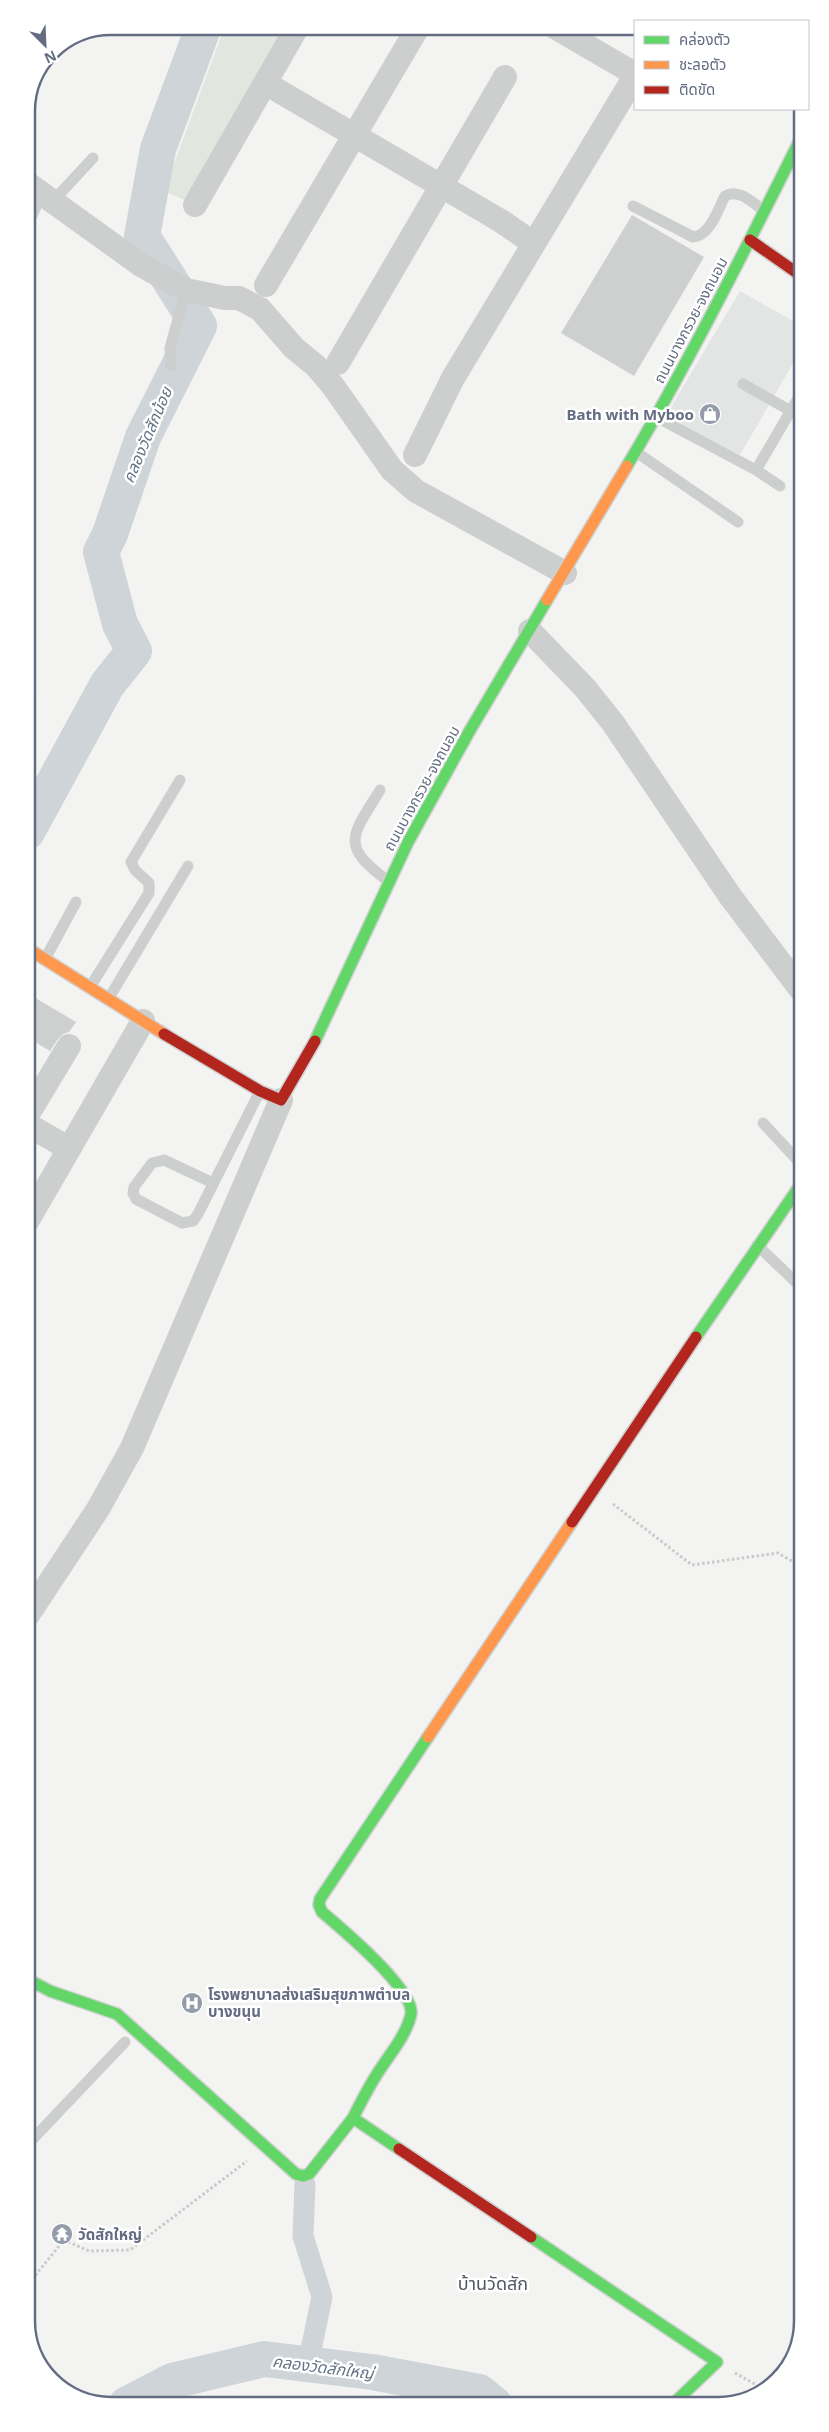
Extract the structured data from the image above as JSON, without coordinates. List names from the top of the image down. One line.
{"streets":{"street":["ถนนบางกรวย-จงถนอม"]},"districts":["บ้านวัดสัก"],"water":["คลองวัดสักน้อย","คลองวัดสักใหญ่"],"places":{"shop":["Bath with Myboo"],"hospital":["โรงพยาบาลส่งเสริมสุขภาพตำบล บางขนุน"],"temple":["วัดสักใหญ่"]},"legend":["คล่องตัว","ชะลอตัว","ติดขัด"],"north":"bottom right"}
